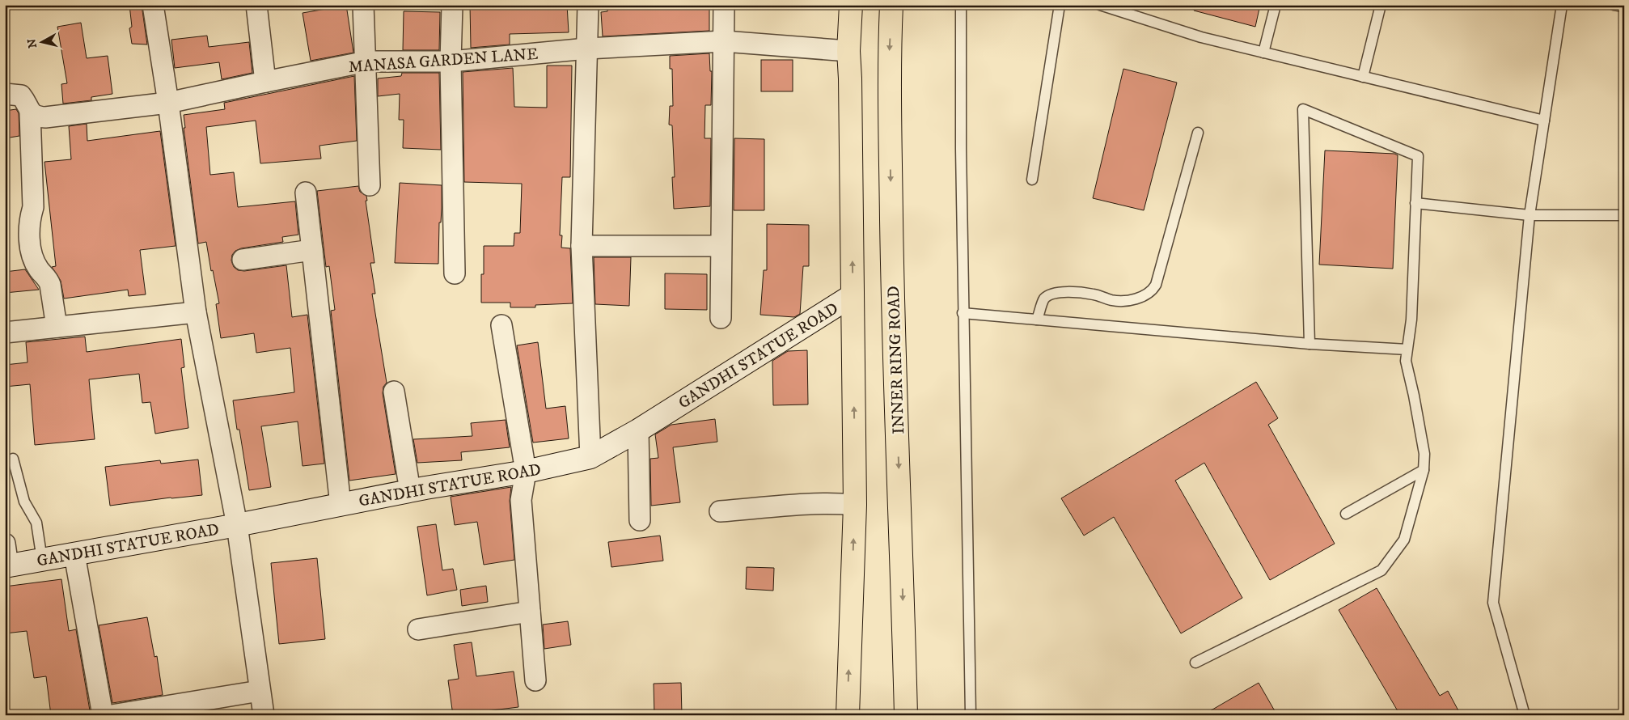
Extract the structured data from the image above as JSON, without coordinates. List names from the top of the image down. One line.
{"streets":{"highway":["INNER RING ROAD"],"street":["MANASA GARDEN LANE","GANDHI STATUE ROAD"]},"north":"left"}
